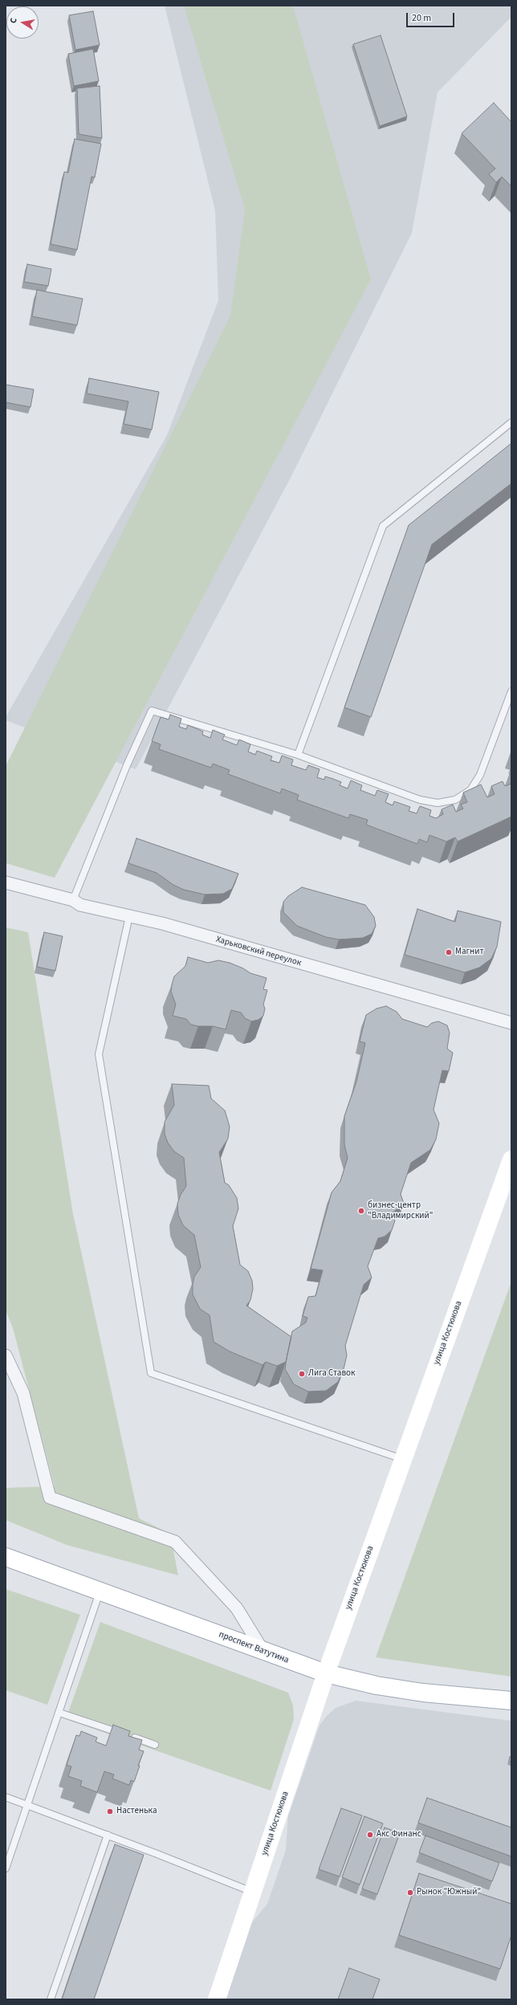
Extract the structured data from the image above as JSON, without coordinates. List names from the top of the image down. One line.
{"streets":{"main road":["улица Костюкова","проспект Ватутина"],"street":["Харьковский переулок"]},"crossings":[["улица Костюкова","проспект Ватутина"]],"places":["Магнит","бизнес-центр \"Владимирский\"","Лига Ставок","Настенька","Акс Финанс","Рынок \"Южный\""],"scale_bar":"20 m","north":"left"}
